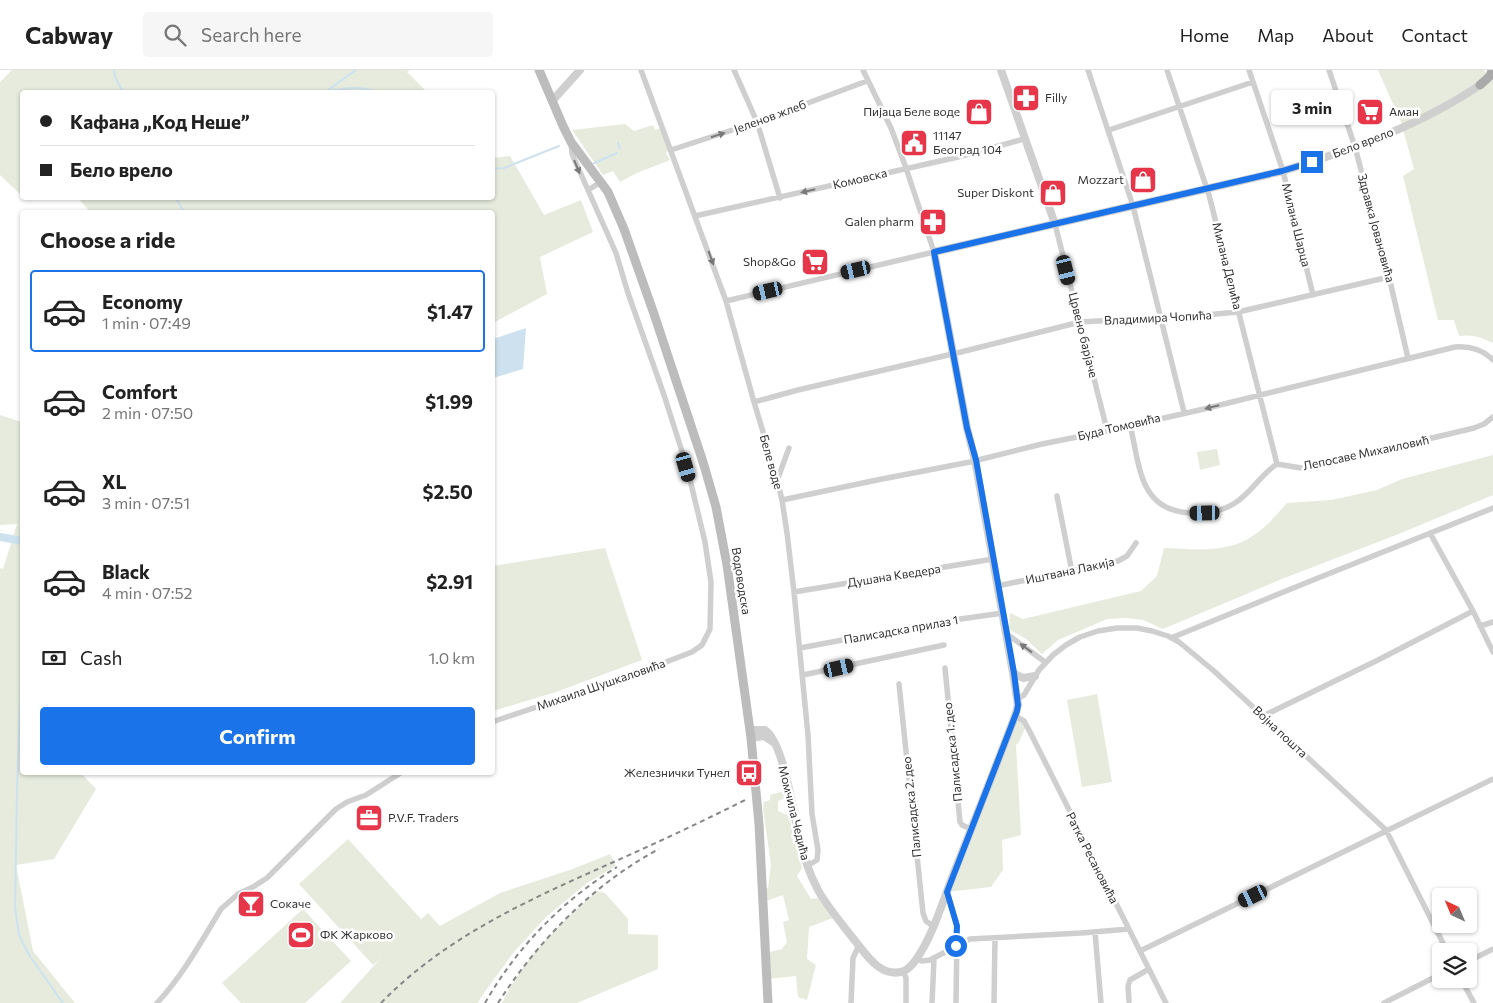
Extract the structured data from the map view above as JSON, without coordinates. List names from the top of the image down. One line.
{"streets":{"main road":["Водоводска"],"street":["Јеленов жлеб","Бело врело","Комовска","Милана Шарца","Здравка Јовановића","Милана Делића","Владимира Чопића","Црвено барјаче","Буда Томовића","Лепосаве Михаиловић","Беле воде","Иштвана Лакија","Душана Кведера","Палисадска прилаз 1","Михаила Шушкаловића","Војна пошта","Палисадска 1. део","Палисадска 2. део","Момчила Чедића","Ратка Ресановића"]},"crossings":[["Јеленов жлеб","Беле воде"],["Бело врело","Милана Шарца"],["Бело врело","Здравка Јовановића"],["Бело врело","Милана Делића"],["Бело врело","Црвено барјаче"],["Бело врело","Беле воде"],["Комовска","Црвено барјаче"],["Комовска","Беле воде"],["Милана Шарца","Владимира Чопића"],["Здравка Јовановића","Владимира Чопића"],["Здравка Јовановића","Буда Томовића"],["Милана Делића","Владимира Чопића"],["Милана Делића","Буда Томовића"],["Милана Делића","Лепосаве Михаиловић"],["Владимира Чопића","Црвено барјаче"],["Владимира Чопића","Беле воде"],["Црвено барјаче","Буда Томовића"],["Буда Томовића","Беле воде"],["Беле воде","Душана Кведера"],["Беле воде","Палисадска прилаз 1"],["Беле воде","Момчила Чедића"],["Водоводска","Михаила Шушкаловића"],["Водоводска","Момчила Чедића"]],"one_way":["Јеленов жлеб","Комовска"],"places":{"pharmacy":["Filly","Galen pharm"],"shop":["Пијаца Беле воде","Mozzart","Super Diskont"],"supermarket":["Аман","Shop&Go"],"public building":["11147 Београд 104"],"bus stop":["Железнички Тунел"],"office":["P.V.F. Traders"],"bar":["Сокаче"],"sports":["ФК Жарково"]},"north":"top left","page":{"header":"Cabway","search":"Search here","nav":["Home","Map","About","Contact"],"bubble":"3 min","banner":["Кафана „Код Неше”","Бело врело"],"heading":"Choose a ride","list":[{"name":"Economy","note":"1 min · 07:49","value":"$1.47"},{"name":"Comfort","note":"2 min · 07:50","value":"$1.99"},{"name":"XL","note":"3 min · 07:51","value":"$2.50"},{"name":"Black","note":"4 min · 07:52","value":"$2.91"}],"pay":["Cash","1.0 km"],"buttons":"Confirm"}}
